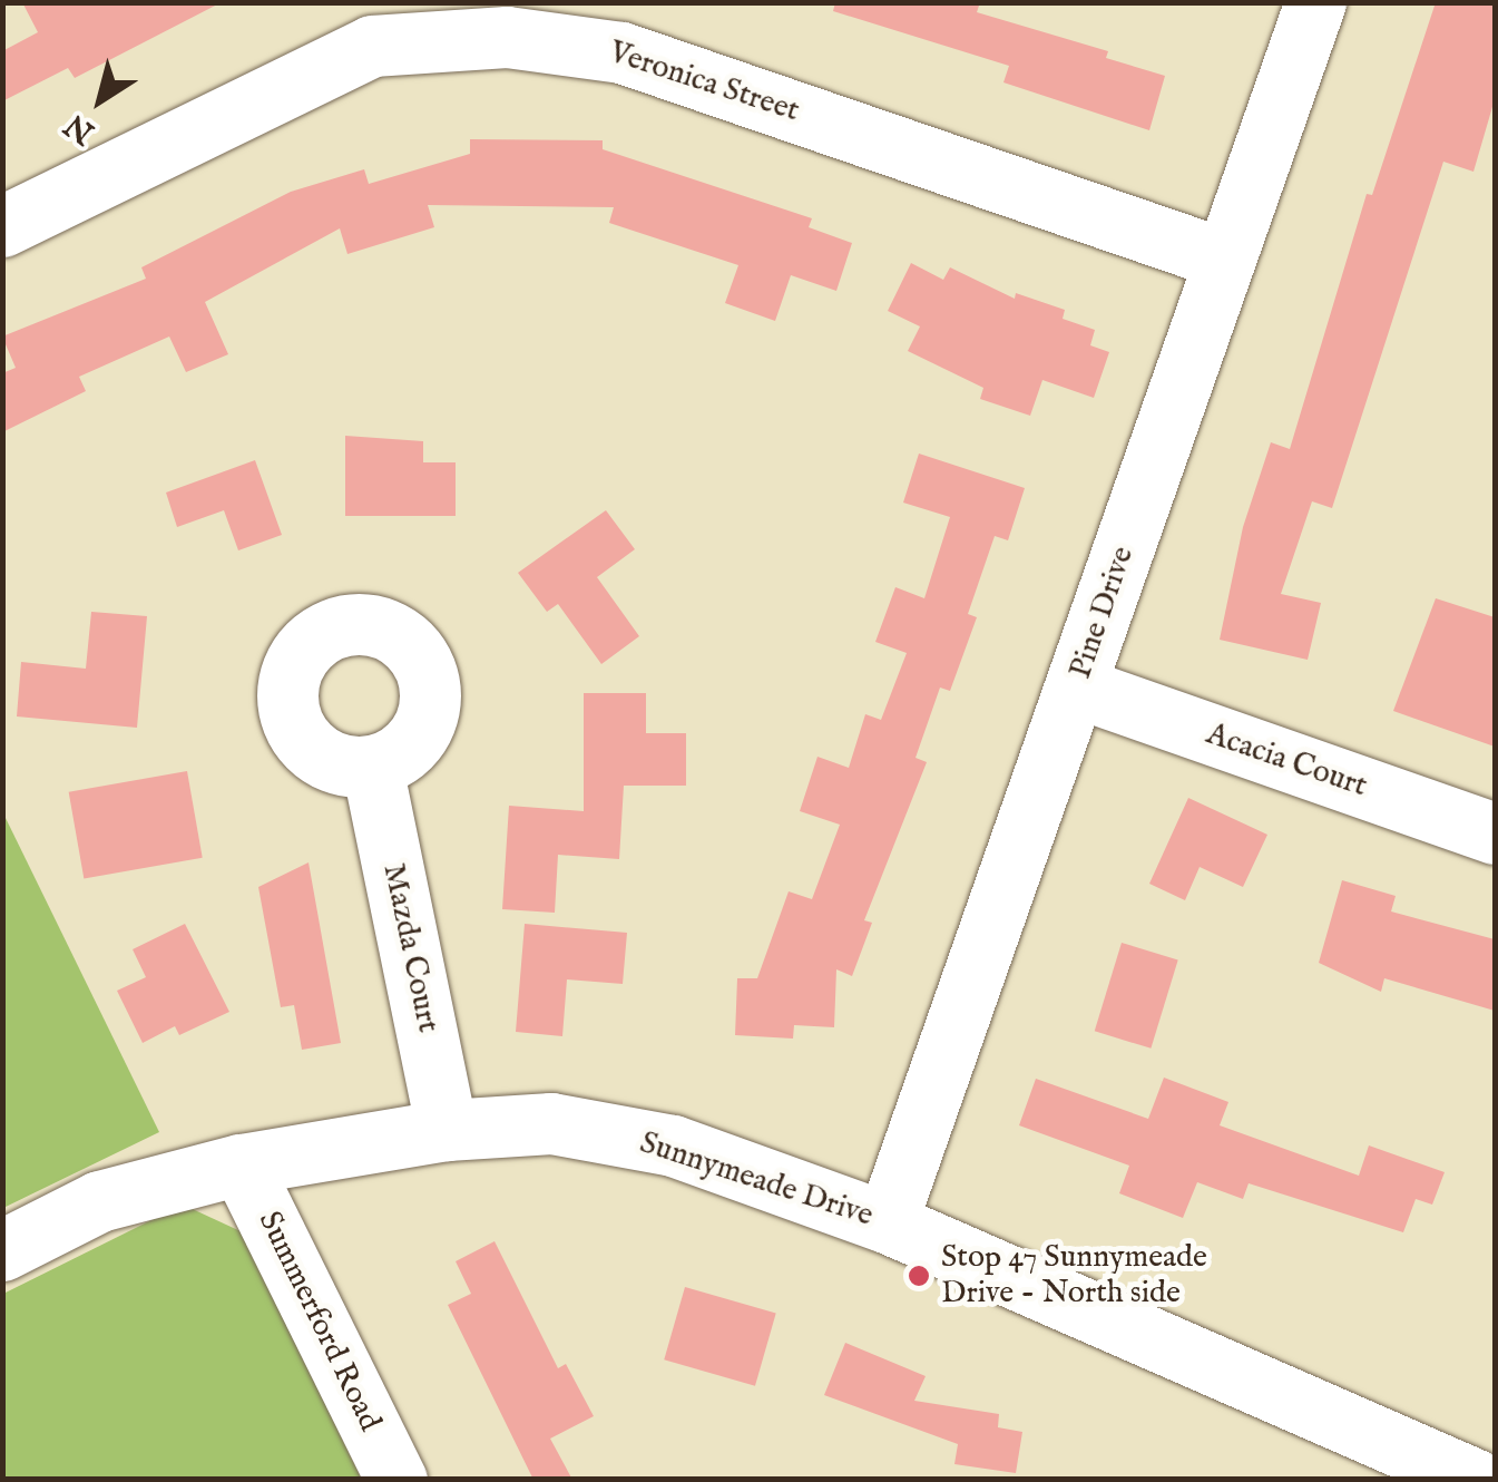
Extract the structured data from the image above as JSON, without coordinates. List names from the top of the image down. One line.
{"streets":{"street":["Veronica Street","Pine Drive","Acacia Court","Mazda Court","Sunnymeade Drive","Summerford Road"]},"crossings":[["Veronica Street","Pine Drive"],["Pine Drive","Acacia Court"],["Pine Drive","Sunnymeade Drive"],["Mazda Court","Sunnymeade Drive"],["Sunnymeade Drive","Summerford Road"]],"places":["Stop 47 Sunnymeade Drive - North side"],"north":"bottom left"}
